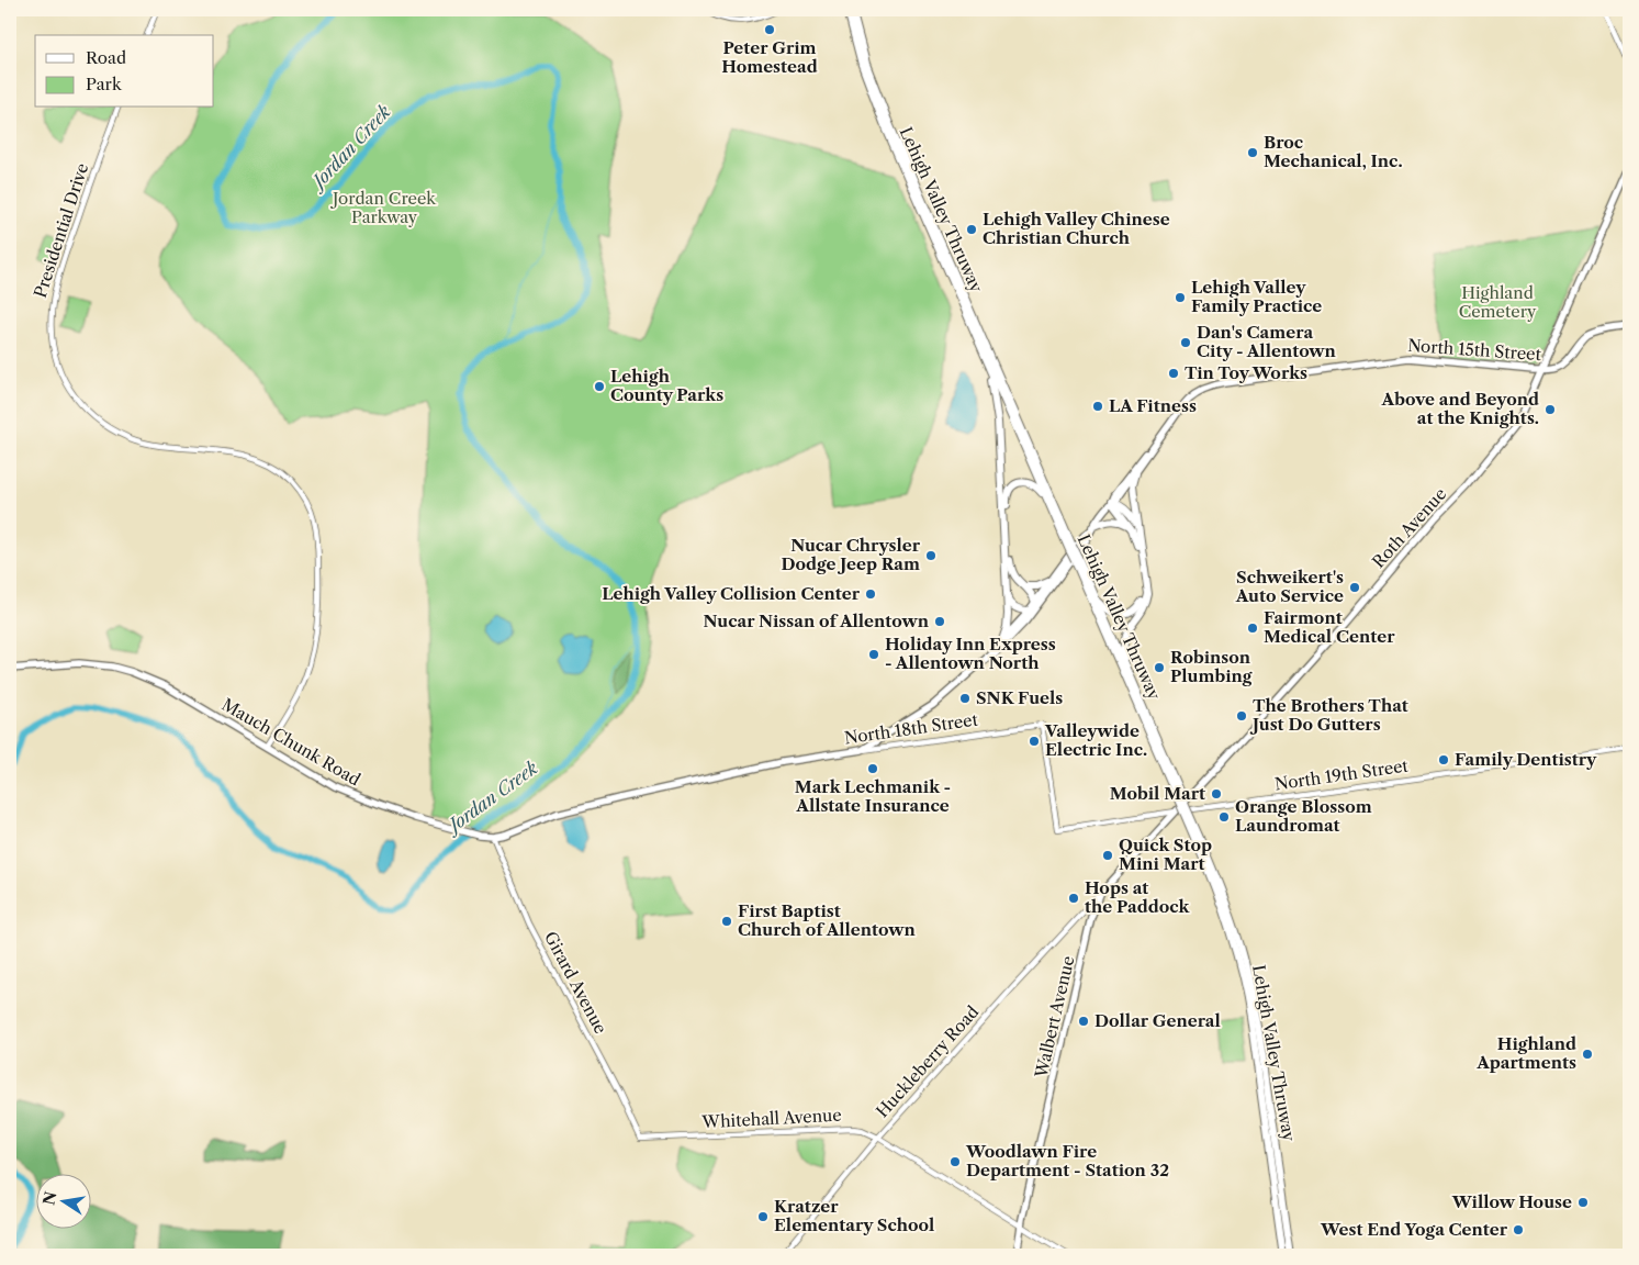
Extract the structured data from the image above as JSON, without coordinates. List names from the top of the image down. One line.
{"streets":{"highway":["Lehigh Valley Thruway"],"main road":["North 15th Street","Roth Avenue","North 18th Street","Mauch Chunk Road","Walbert Avenue"],"street":["Presidential Drive","North 19th Street","Girard Avenue","Huckleberry Road","Whitehall Avenue"]},"crossings":[["Presidential Drive","Mauch Chunk Road"],["North 15th Street","Roth Avenue"],["Roth Avenue","North 19th Street"],["Roth Avenue","Walbert Avenue"],["North 18th Street","Mauch Chunk Road"],["North 18th Street","North 19th Street"],["Mauch Chunk Road","Girard Avenue"],["North 19th Street","Walbert Avenue"],["Girard Avenue","Whitehall Avenue"],["Walbert Avenue","Huckleberry Road"],["Walbert Avenue","Whitehall Avenue"],["Huckleberry Road","Whitehall Avenue"]],"water":["Jordan Creek"],"parks":["Jordan Creek Parkway","Highland Cemetery"],"places":["Peter Grim Homestead","Broc Mechanical, Inc.","Lehigh Valley Chinese Christian Church","Lehigh Valley Family Practice","Dan's Camera City - Allentown","Tin Toy Works","Lehigh County Parks","LA Fitness","Above and Beyond at the Knights.","Nucar Chrysler Dodge Jeep Ram","Schweikert's Auto Service","Lehigh Valley Collision Center","Nucar Nissan of Allentown","Fairmont Medical Center","Holiday Inn Express - Allentown North","Robinson Plumbing","SNK Fuels","The Brothers That Just Do Gutters","Valleywide Electric Inc.","Family Dentistry","Mark Lechmanik - Allstate Insurance","Mobil Mart","Orange Blossom Laundromat","Quick Stop Mini Mart","Hops at the Paddock","First Baptist Church of Allentown","Dollar General","Highland Apartments","Woodlawn Fire Department - Station 32","Willow House","Kratzer Elementary School","West End Yoga Center"],"legend":["Road","Park"],"north":"left"}
